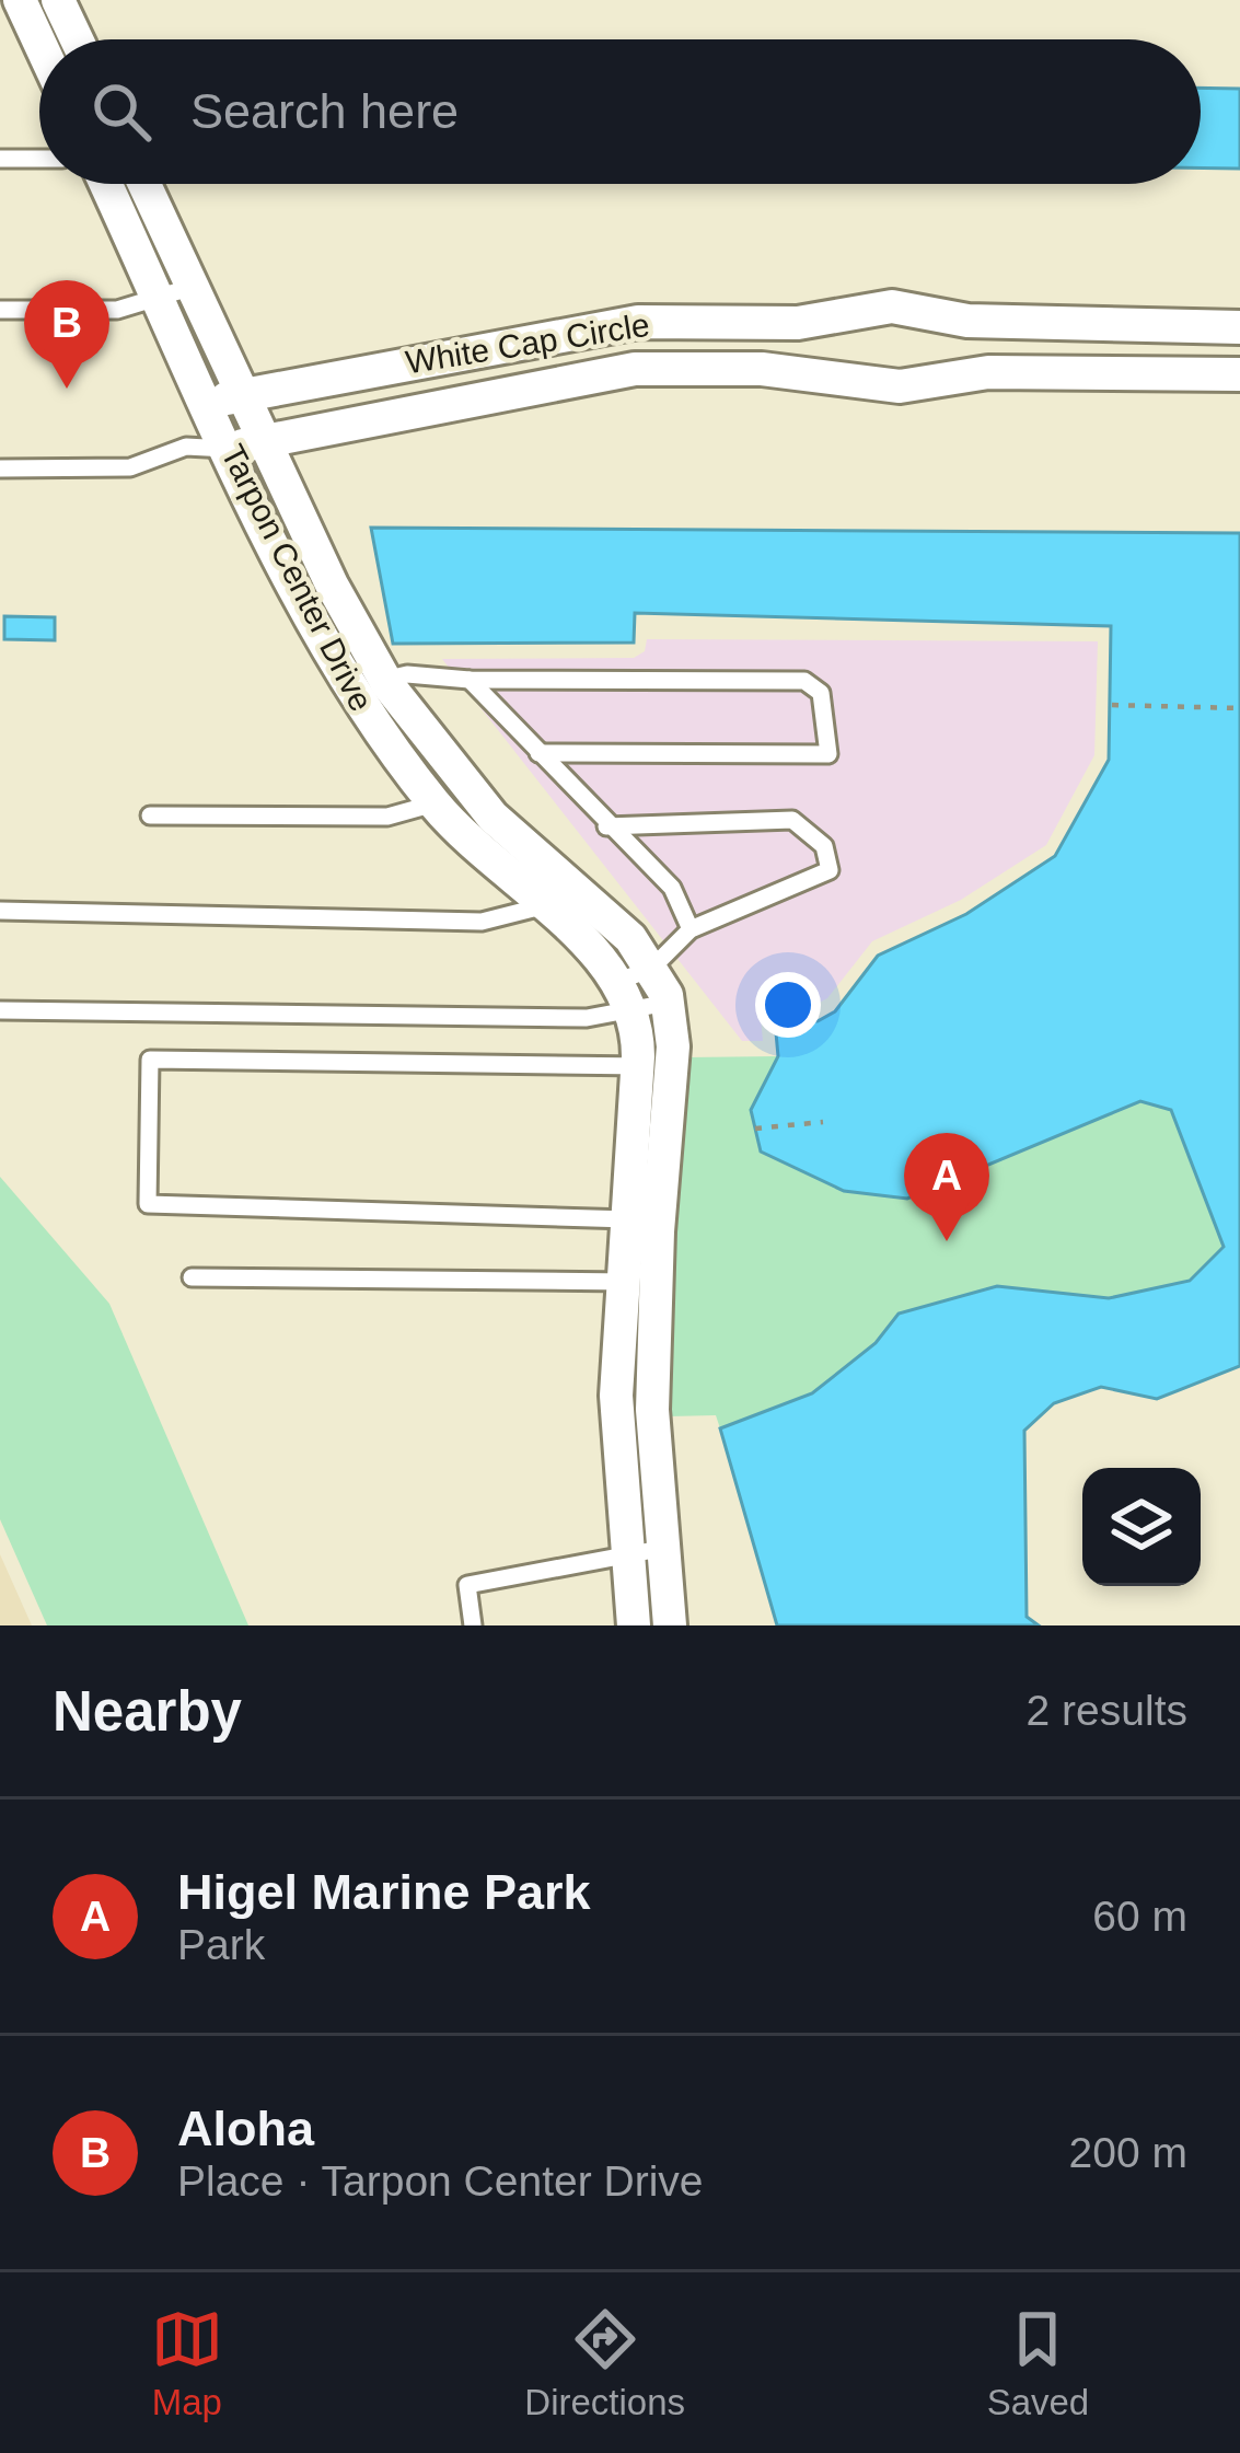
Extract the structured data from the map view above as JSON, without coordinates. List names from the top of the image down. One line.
{"streets":{"street":["White Cap Circle","Tarpon Center Drive"]},"crossings":[["White Cap Circle","Tarpon Center Drive"]],"page":{"search":"Search here","pins":["B","A"],"heading":["Nearby","2 results"],"list":[{"mark":"A","name":"Higel Marine Park","note":"Park","value":"60 m"},{"mark":"B","name":"Aloha","note":"Place · Tarpon Center Drive","value":"200 m"}],"nav":["Map","Directions","Saved"]}}
